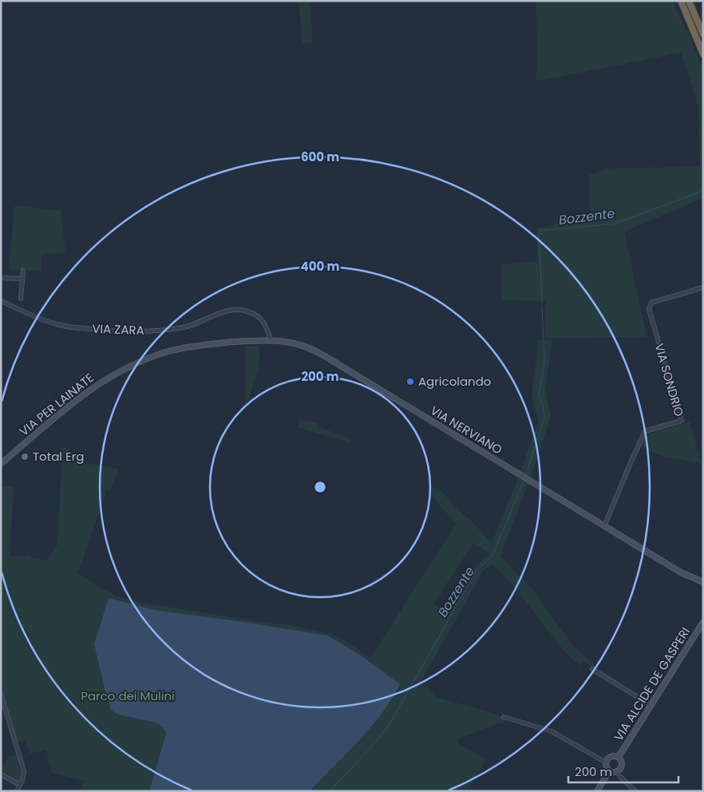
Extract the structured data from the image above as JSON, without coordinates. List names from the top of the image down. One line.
{"streets":{"street":["VIA ZARA","VIA SONDRIO","VIA PER LAINATE","VIA NERVIANO","VIA ALCIDE DE GASPERI"]},"crossings":[["VIA ZARA","VIA NERVIANO"],["VIA SONDRIO","VIA NERVIANO"],["VIA PER LAINATE","VIA NERVIANO"]],"water":["Bozzente"],"parks":["Parco dei Mulini"],"places":["Agricolando","Total Erg"],"scale_bar":"200 m","rings":["600 m","400 m","200 m"]}
